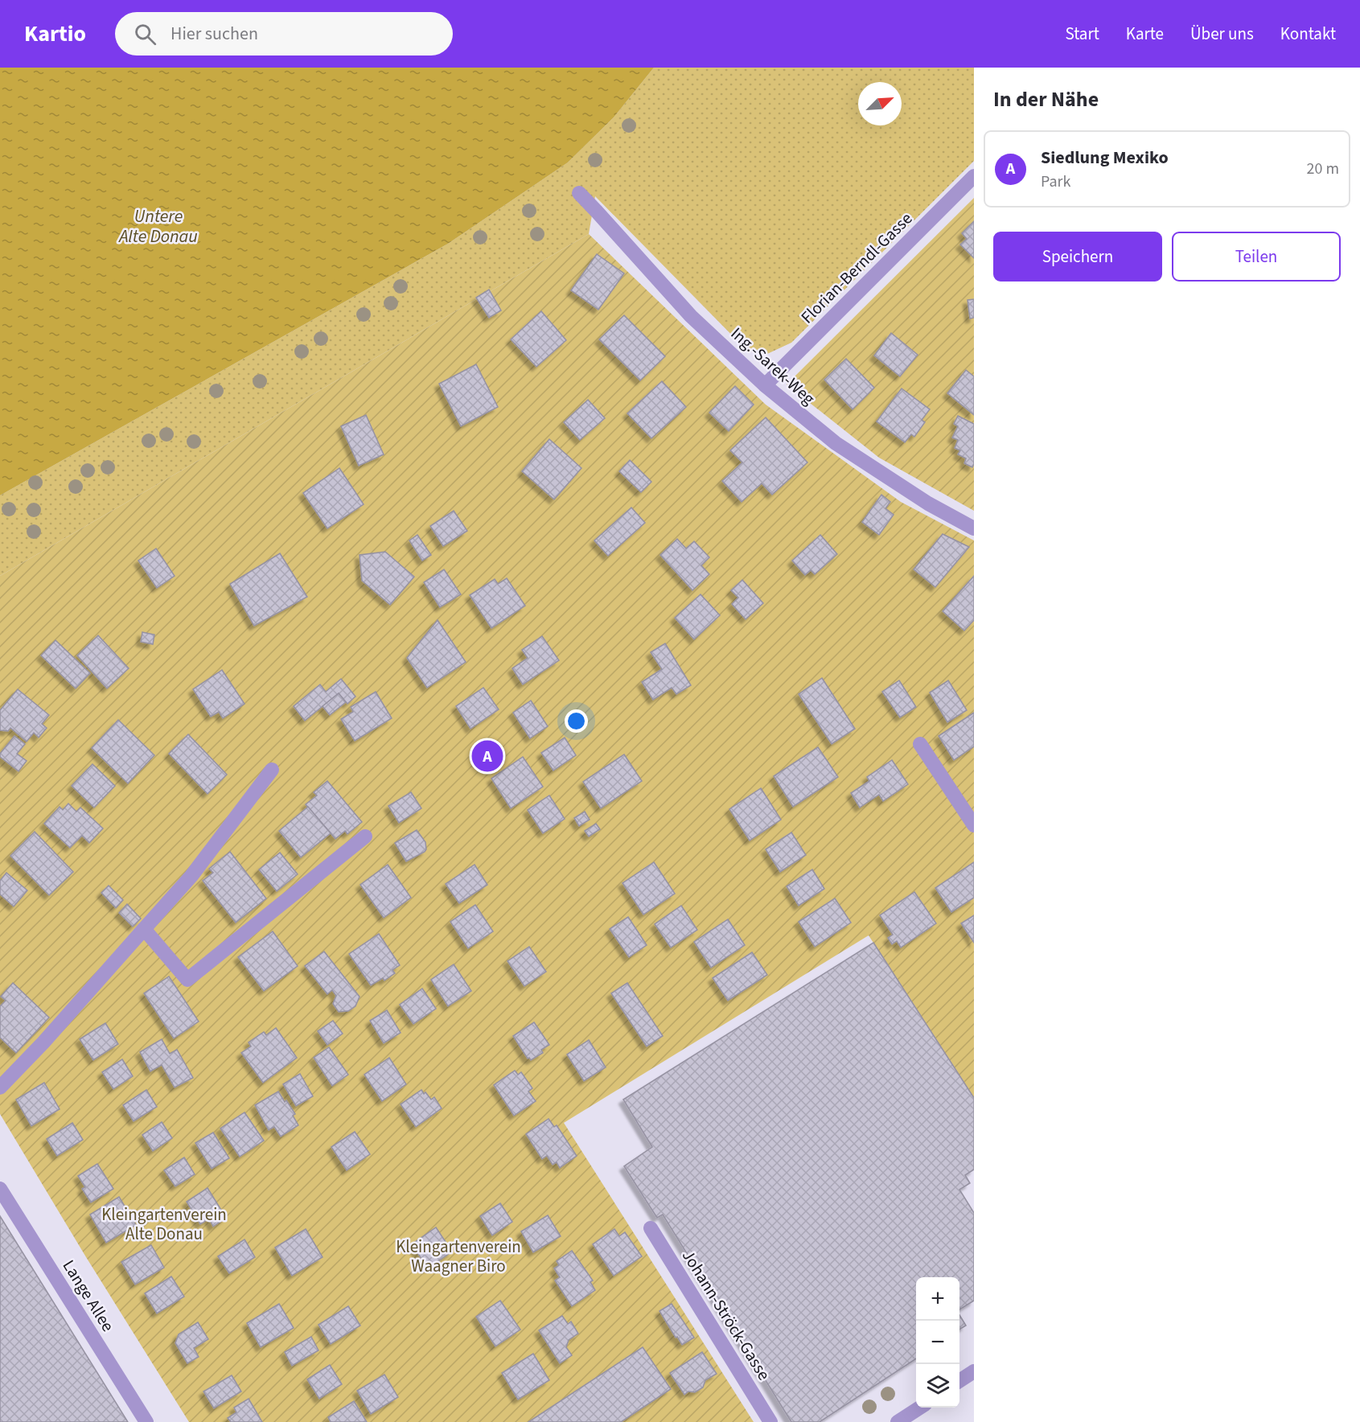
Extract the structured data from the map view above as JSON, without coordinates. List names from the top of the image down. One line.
{"streets":{"street":["Florian-Berndl-Gasse","Ing.-Sarek-Weg","Lange Allee","Johann-Ströck-Gasse"]},"crossings":[["Florian-Berndl-Gasse","Ing.-Sarek-Weg"]],"water":["Untere Alte Donau"],"parks":["Kleingartenverein Alte Donau","Kleingartenverein Waagner Biro"],"north":"top right","page":{"header":"Kartio","search":"Hier suchen","nav":["Start","Karte","Über uns","Kontakt"],"heading":"In der Nähe","list":[{"mark":"A","name":"Siedlung Mexiko","note":"Park","value":"20 m"}],"buttons":["Speichern","Teilen"],"pins":"A","map_buttons":["+","−"]}}
